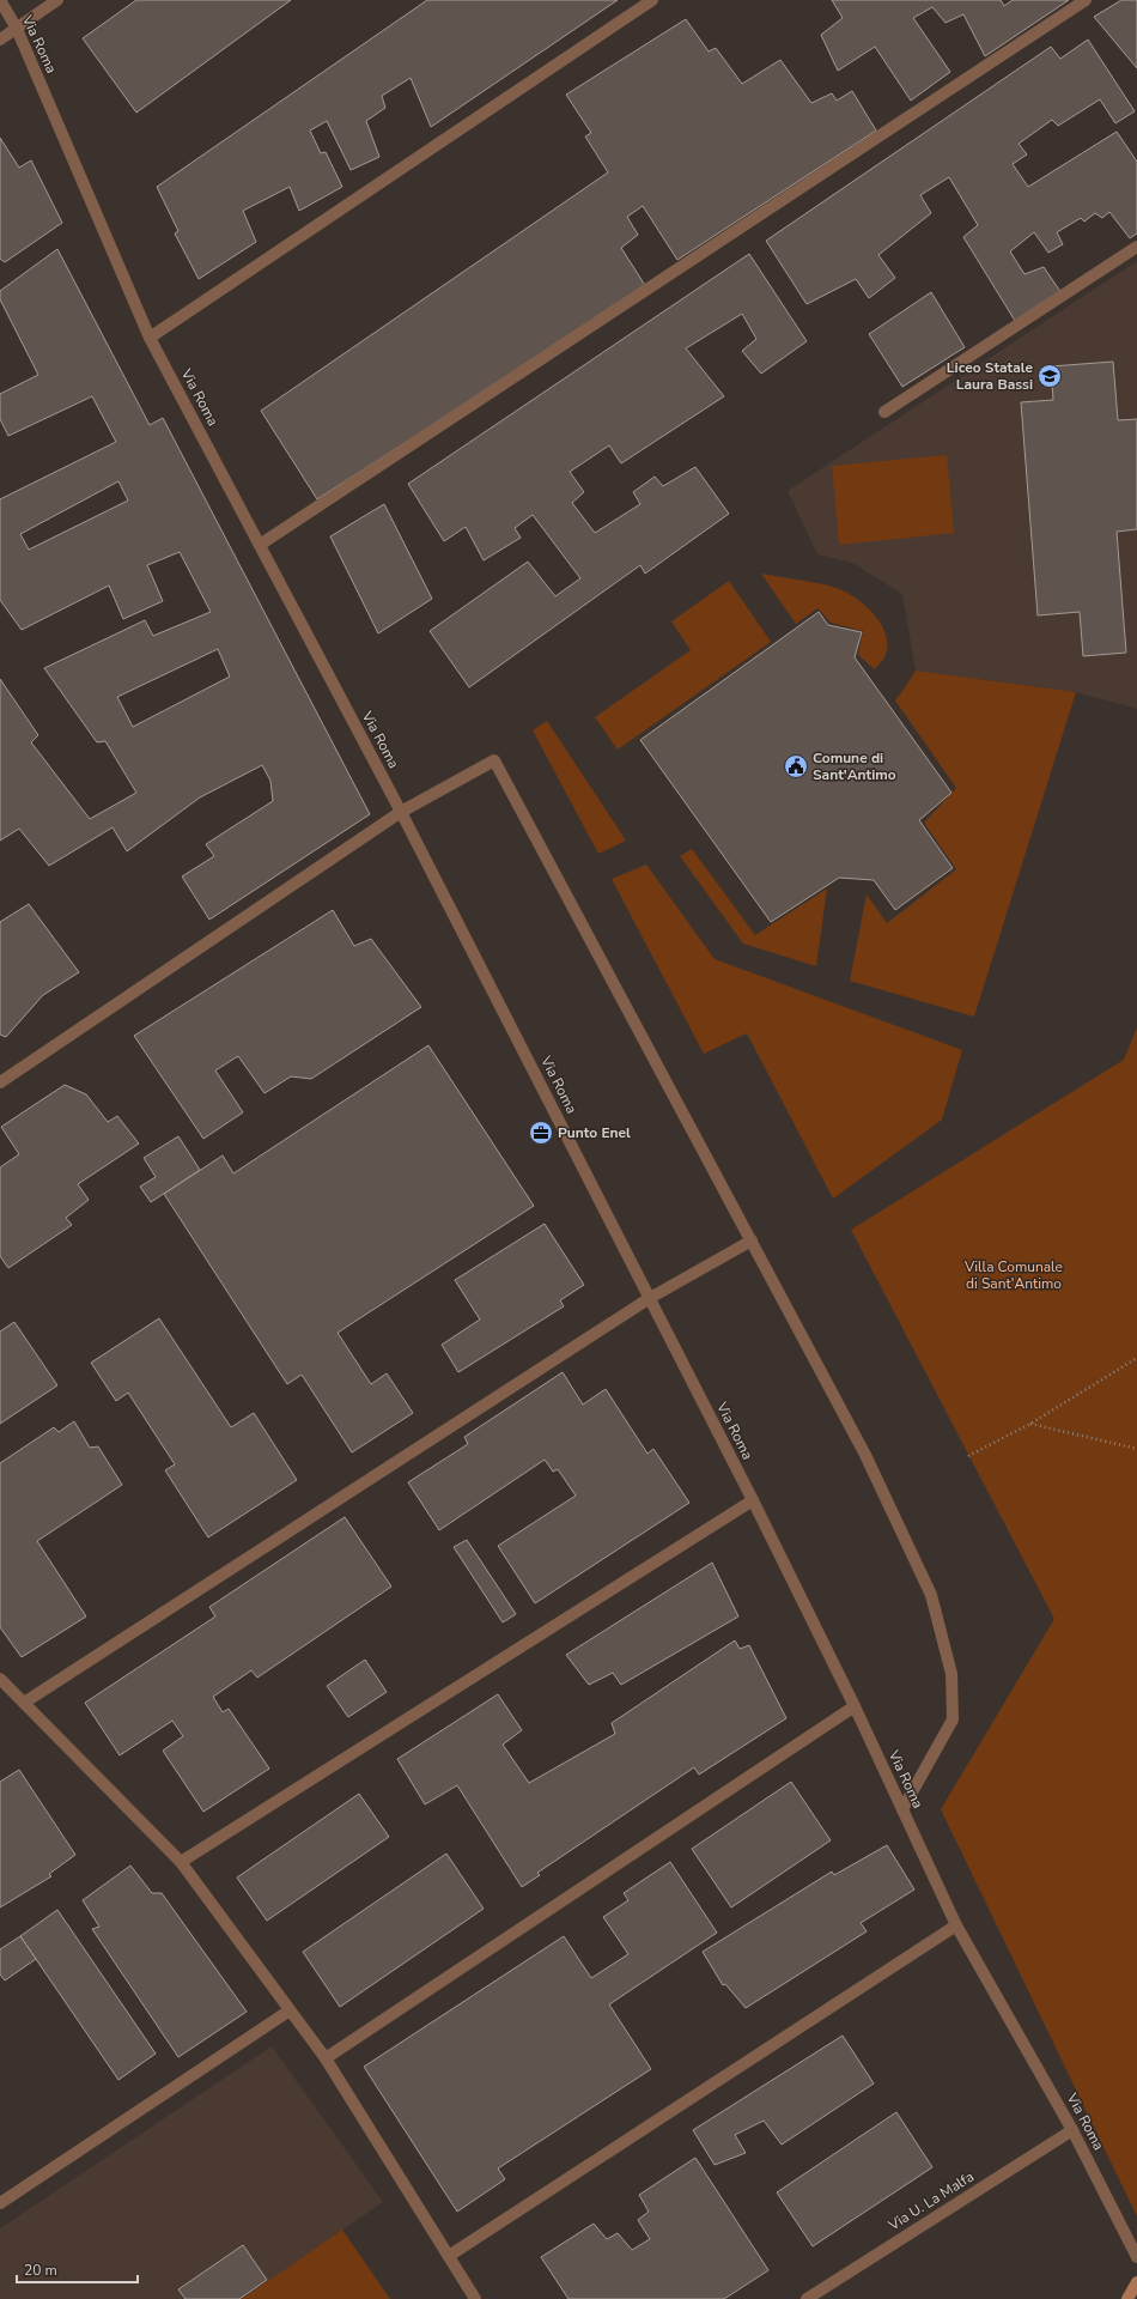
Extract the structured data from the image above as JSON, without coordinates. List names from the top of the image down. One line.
{"streets":{"street":["Via Roma","Via U. La Malfa"]},"crossings":[["Via Roma","Via U. La Malfa"]],"parks":["Villa Comunale di Sant'Antimo"],"places":{"school or university":["Liceo Statale Laura Bassi"],"public building":["Comune di Sant'Antimo"],"office":["Punto Enel"]},"scale_bar":"20 m"}
